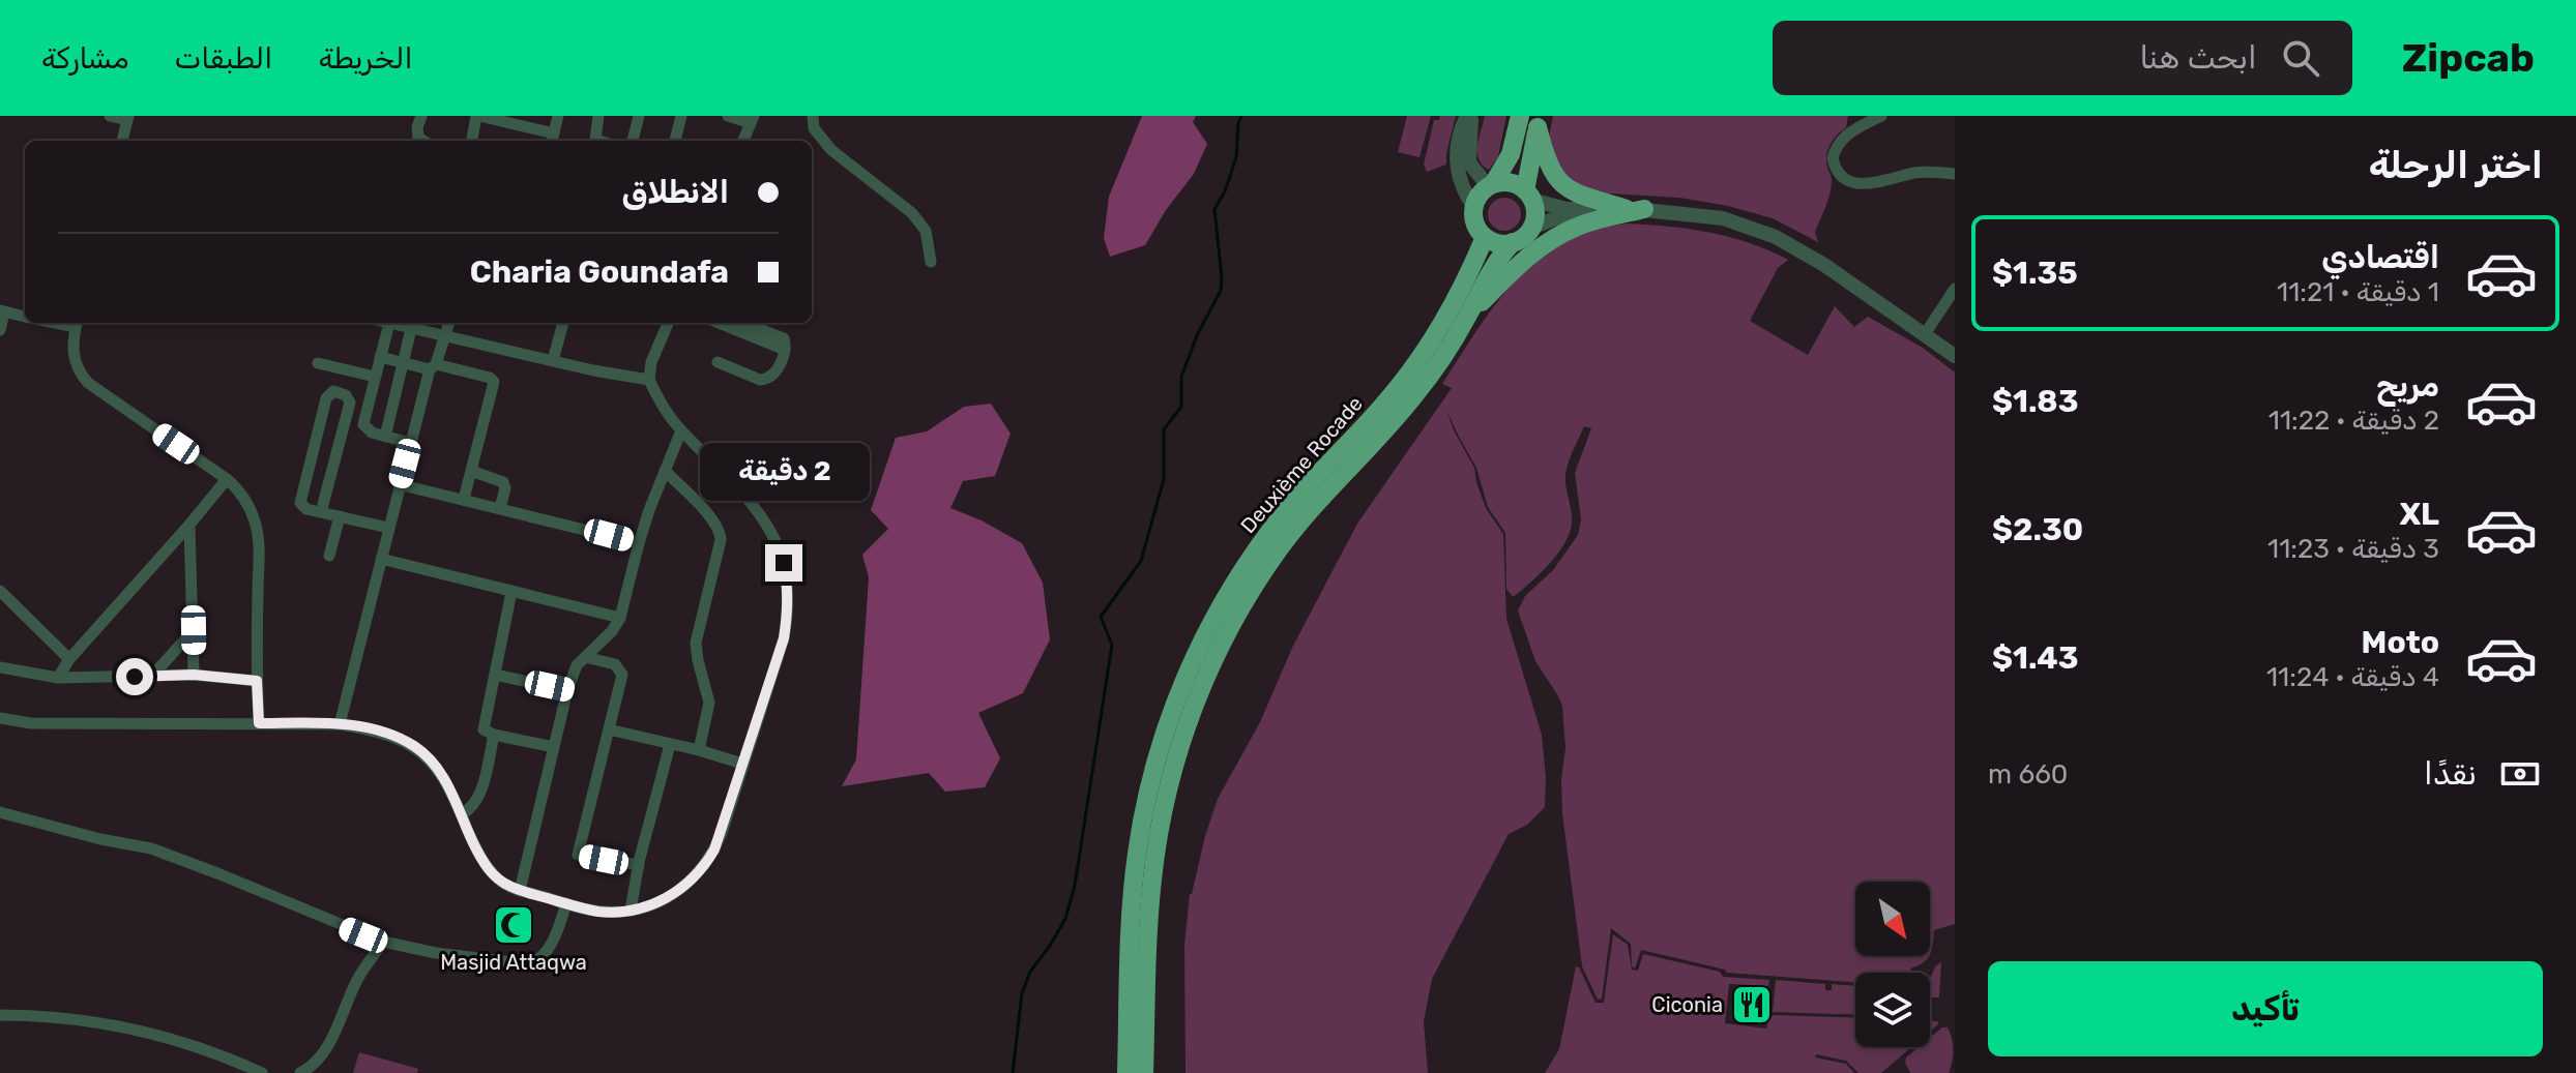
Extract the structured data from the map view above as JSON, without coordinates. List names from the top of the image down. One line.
{"streets":{"highway":["Deuxième Rocade"]},"places":{"mosque":["Masjid Attaqwa"],"restaurant":["Ciconia"]},"north":"bottom right","page":{"header":"Zipcab","search":"ابحث هنا","nav":["الخريطة","الطبقات","مشاركة"],"heading":"اختر الرحلة","banner":["الانطلاق","Charia Goundafa"],"list":[{"name":"اقتصادي","note":"1 دقيقة · 11:21","value":"$1.35"},{"name":"مريح","note":"2 دقيقة · 11:22","value":"$1.83"},{"name":"XL","note":"3 دقيقة · 11:23","value":"$2.30"},{"name":"Moto","note":"4 دقيقة · 11:24","value":"$1.43"}],"bubble":"2 دقيقة","pay":["نقدًا","660 m"],"buttons":"تأكيد"}}
